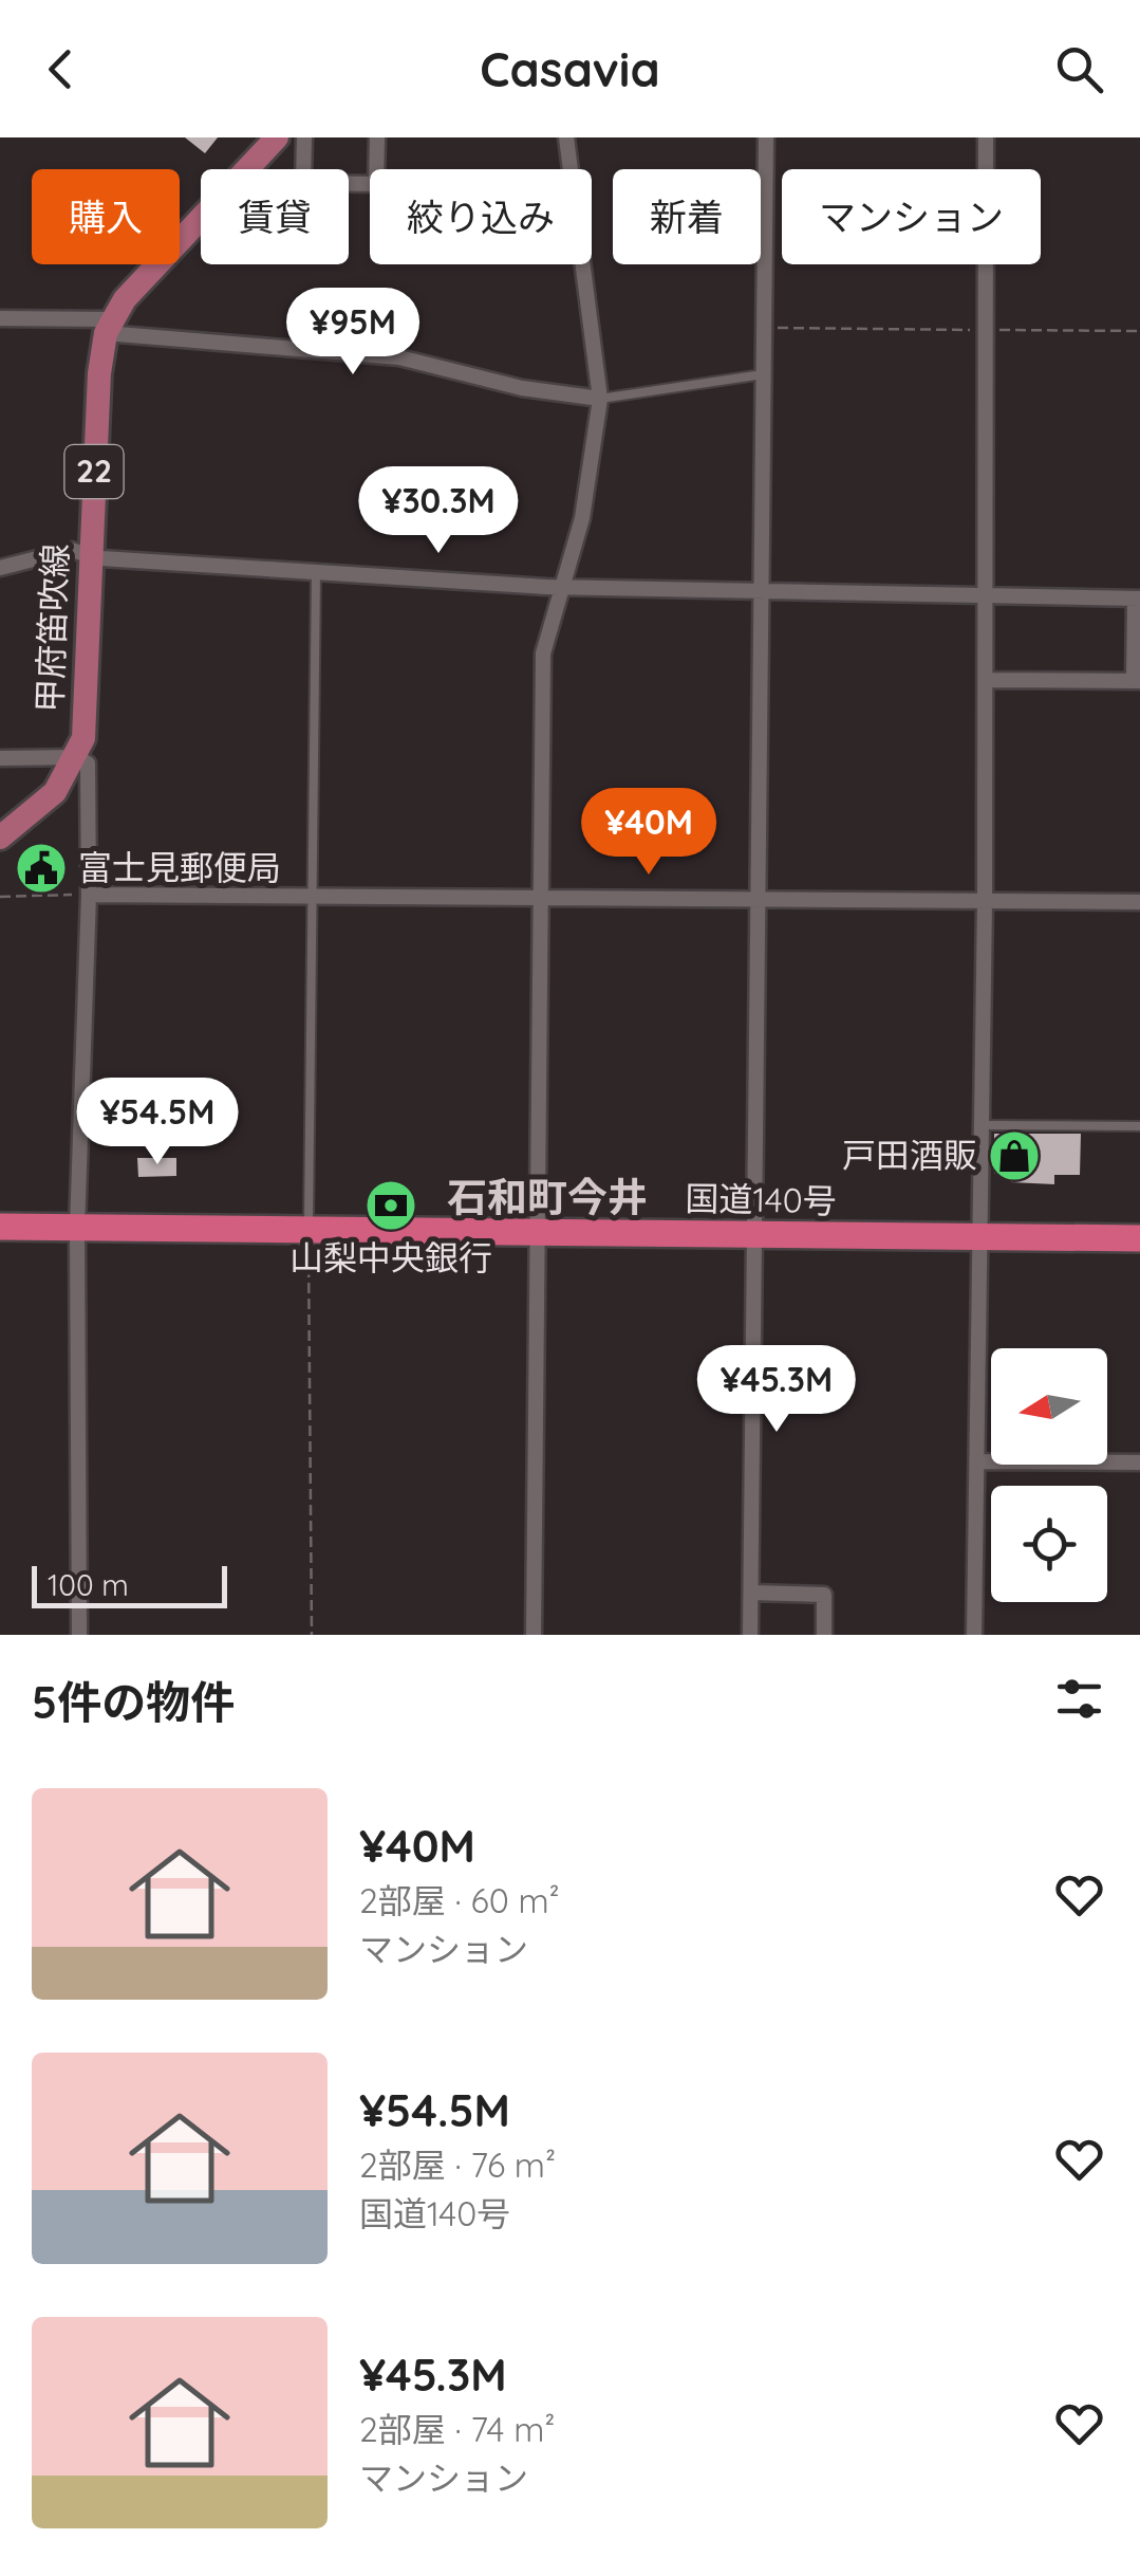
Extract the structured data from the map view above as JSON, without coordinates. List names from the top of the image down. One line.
{"streets":{"highway":["国道140号"],"main road":["22","甲府笛吹線"]},"districts":["石和町今井"],"places":{"public building":["富士見郵便局"],"shop":["戸田酒販"],"bank":["山梨中央銀行"]},"scale_bar":"100 m","north":"left","page":{"header":"Casavia","chip":["購入","賃貸","絞り込み","新着","マンション"],"price":["¥95M","¥30.3M","¥40M","¥54.5M","¥45.3M"],"scale":"100 m","heading":"5件の物件","list":[{"name":"¥40M","note":"2部屋 · 60 m² · マンション"},{"name":"¥54.5M","note":"2部屋 · 76 m² · 国道140号"},{"name":"¥45.3M","note":"2部屋 · 74 m² · マンション"}]}}
